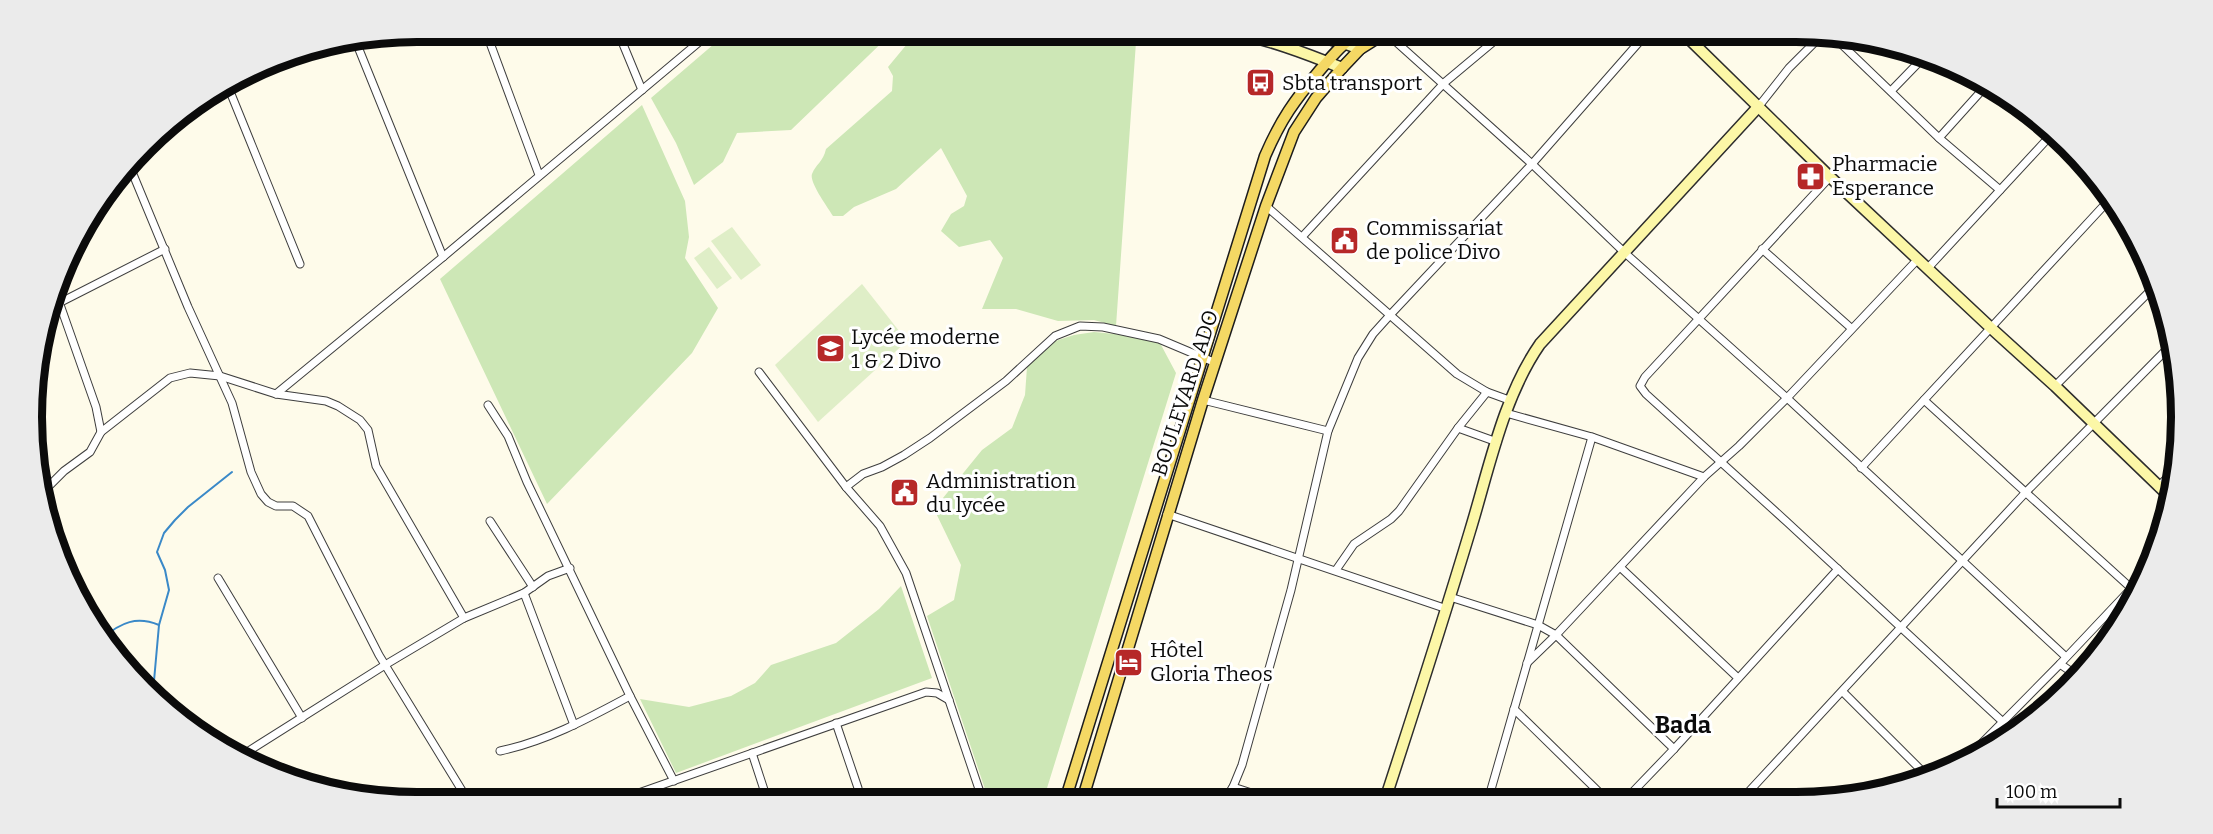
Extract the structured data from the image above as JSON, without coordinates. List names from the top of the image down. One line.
{"streets":{"main road":["BOULEVARD ADO"]},"districts":["Bada"],"places":{"bus stop":["Sbta transport"],"pharmacy":["Pharmacie Esperance"],"public building":["Commissariat de police Divo","Administration du lycée"],"school or university":["Lycée moderne 1 & 2 Divo"],"hotel":["Hôtel Gloria Theos"]},"scale_bar":"100 m"}
